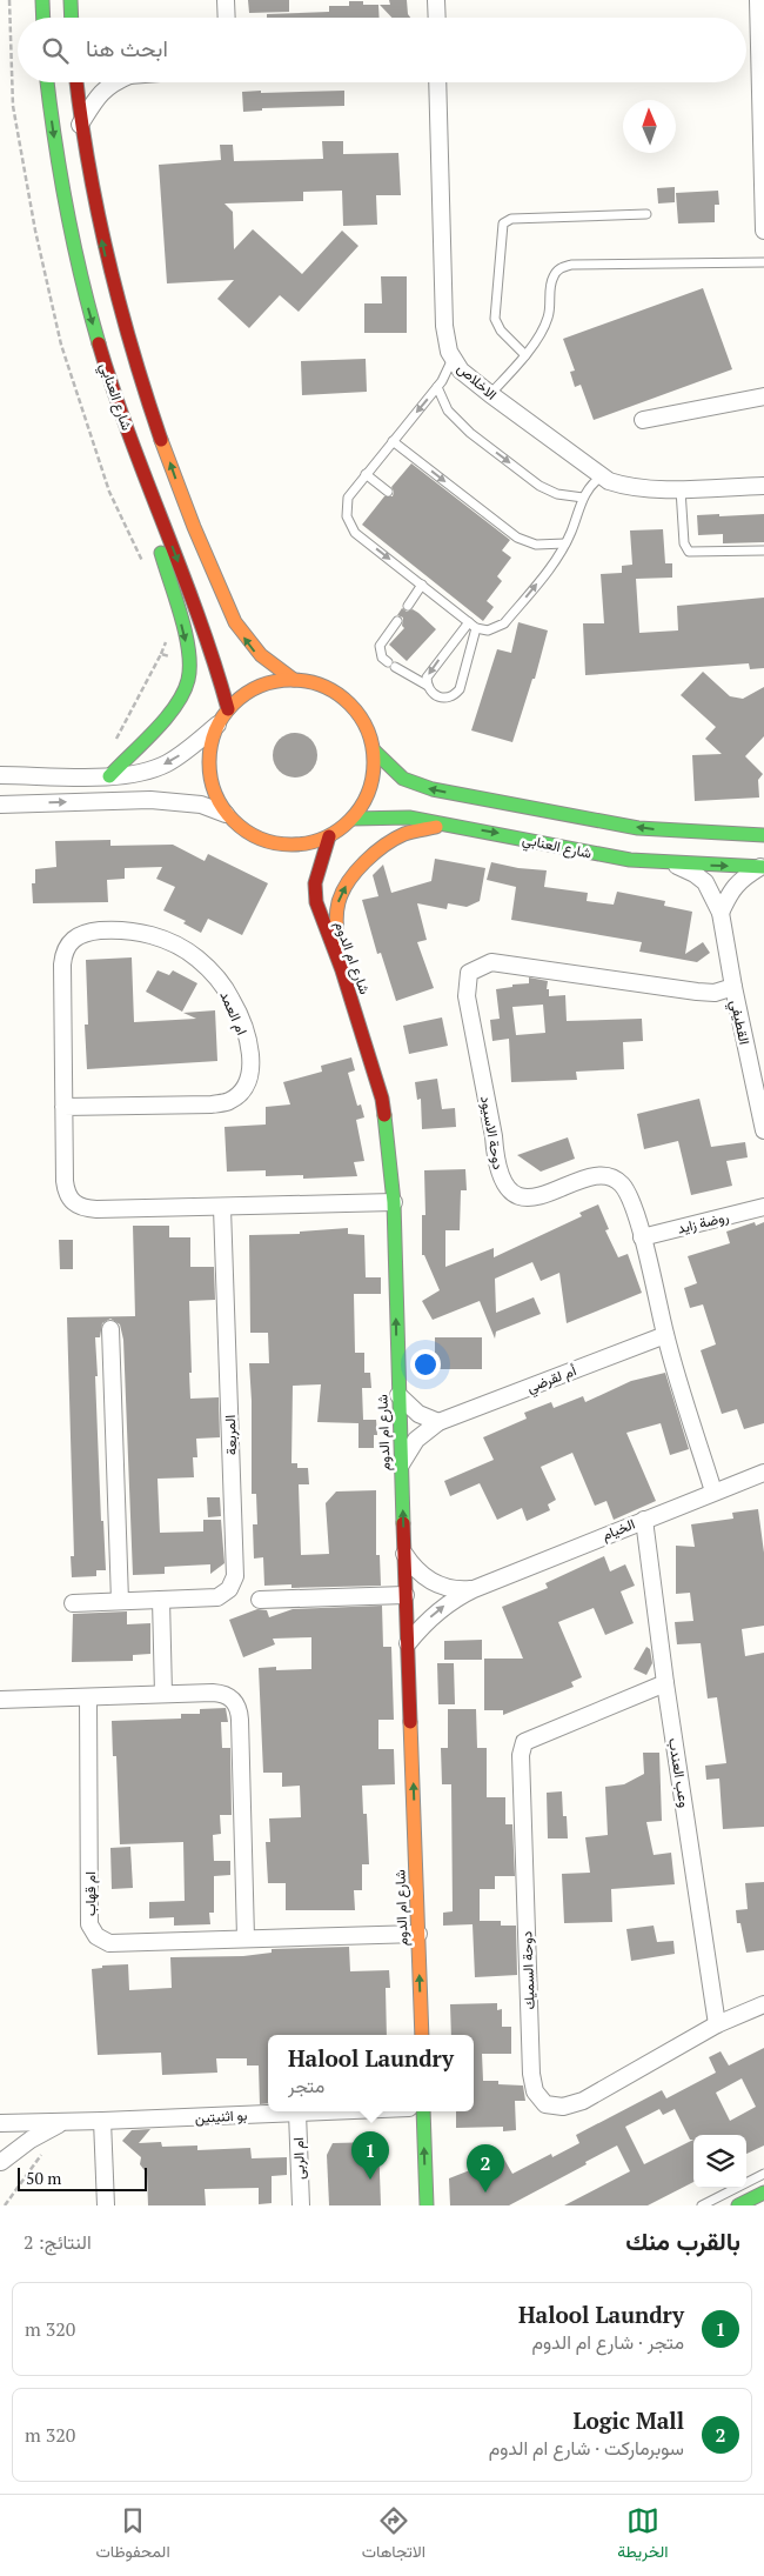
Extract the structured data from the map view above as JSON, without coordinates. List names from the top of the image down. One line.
{"streets":{"street":["الاخلاص","شارع العنابي","شارع ام الدوم","ام العمد","القطيفي","دوحة الاسيود","روضة زايد","أم لقرضي","المربعة","الخيام","وعب العندب","ام قهاب","دوحة السميك","بو اثنيتين","ام الربى"]},"crossings":[["شارع العنابي","شارع ام الدوم"],["شارع العنابي","القطيفي"],["شارع ام الدوم","ام العمد"],["شارع ام الدوم","أم لقرضي"],["شارع ام الدوم","الخيام"],["شارع ام الدوم","ام قهاب"],["ام العمد","المربعة"],["القطيفي","دوحة الاسيود"],["دوحة الاسيود","روضة زايد"],["دوحة الاسيود","أم لقرضي"],["دوحة الاسيود","الخيام"],["الخيام","وعب العندب"],["وعب العندب","دوحة السميك"],["بو اثنيتين","ام الربى"]],"one_way":["شارع ام الدوم"],"scale_bar":"50 m","north":"top","page":{"search":"ابحث هنا","popup":["Halool Laundry","متجر"],"pins":["1","2"],"scale":"50 m","heading":["بالقرب منك","النتائج: 2"],"list":[{"mark":"1","name":"Halool Laundry","note":"متجر · شارع ام الدوم","value":"320 m"},{"mark":"2","name":"Logic Mall","note":"سوبرماركت · شارع ام الدوم","value":"320 m"}],"nav":["الخريطة","الاتجاهات","المحفوظات"]}}
